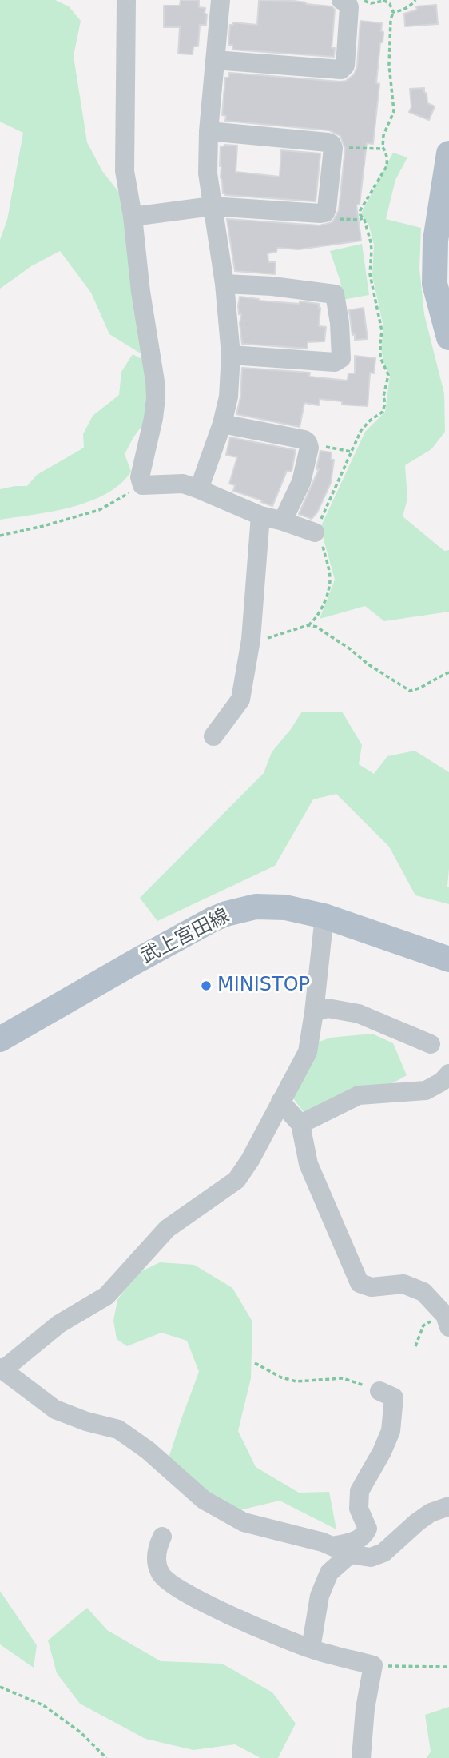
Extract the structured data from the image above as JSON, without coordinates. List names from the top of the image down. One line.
{"streets":{"main road":["武上宮田線"]},"places":["MINISTOP"]}
